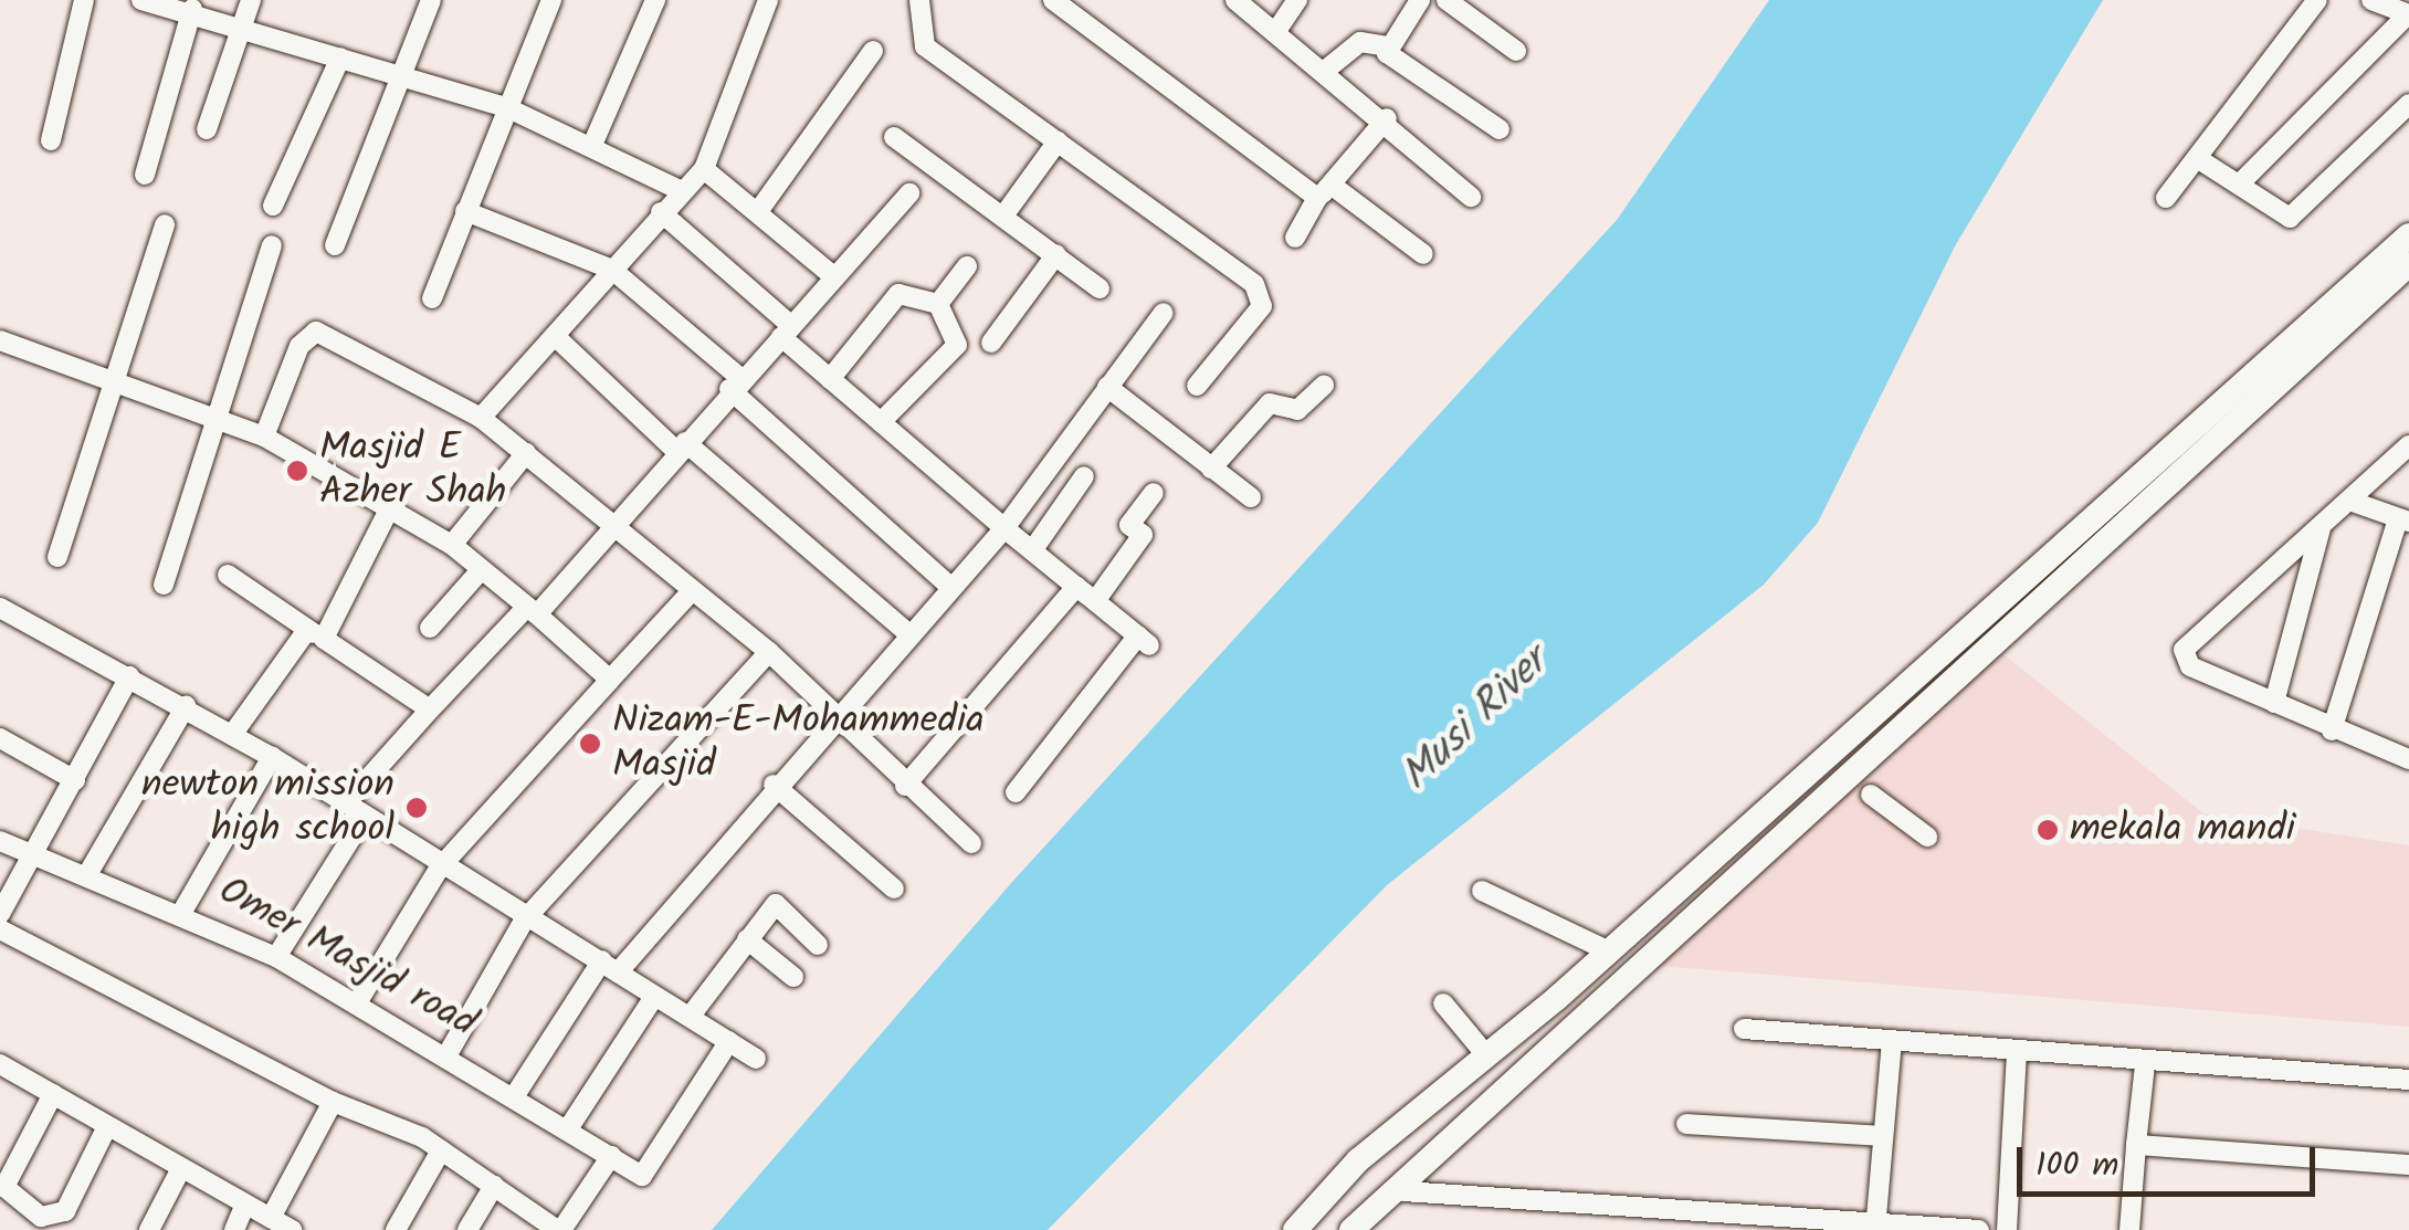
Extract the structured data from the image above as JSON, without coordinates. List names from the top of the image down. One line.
{"streets":{"street":["Omer Masjid road"]},"water":["Musi River"],"places":["Masjid E Azher Shah","Nizam-E-Mohammedia Masjid","newton mission high school","mekala mandi"],"scale_bar":"100 m"}
